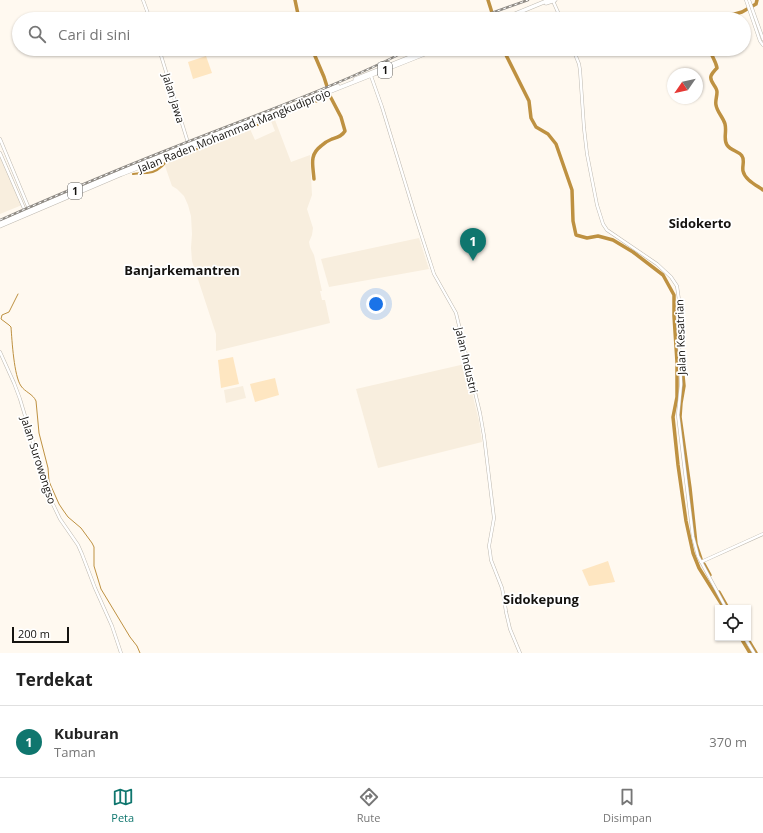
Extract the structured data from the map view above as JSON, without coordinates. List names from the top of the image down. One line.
{"streets":{"highway":["1","Jalan Raden Mohammad Mangkudiprojo"],"street":["Jalan Jawa","Jalan Kesatrian","Jalan Industri","Jalan Surowongso"]},"crossings":[["1","Jalan Raden Mohammad Mangkudiprojo"],["Jalan Jawa","Jalan Raden Mohammad Mangkudiprojo"],["Jalan Raden Mohammad Mangkudiprojo","Jalan Industri"]],"districts":["Sidokerto","Banjarkemantren","Sidokepung"],"scale_bar":"200 m","north":"bottom left","page":{"search":"Cari di sini","pins":"1","scale":"200 m","heading":"Terdekat","list":[{"mark":"1","name":"Kuburan","note":"Taman","value":"370 m"}],"nav":["Peta","Rute","Disimpan"]}}
